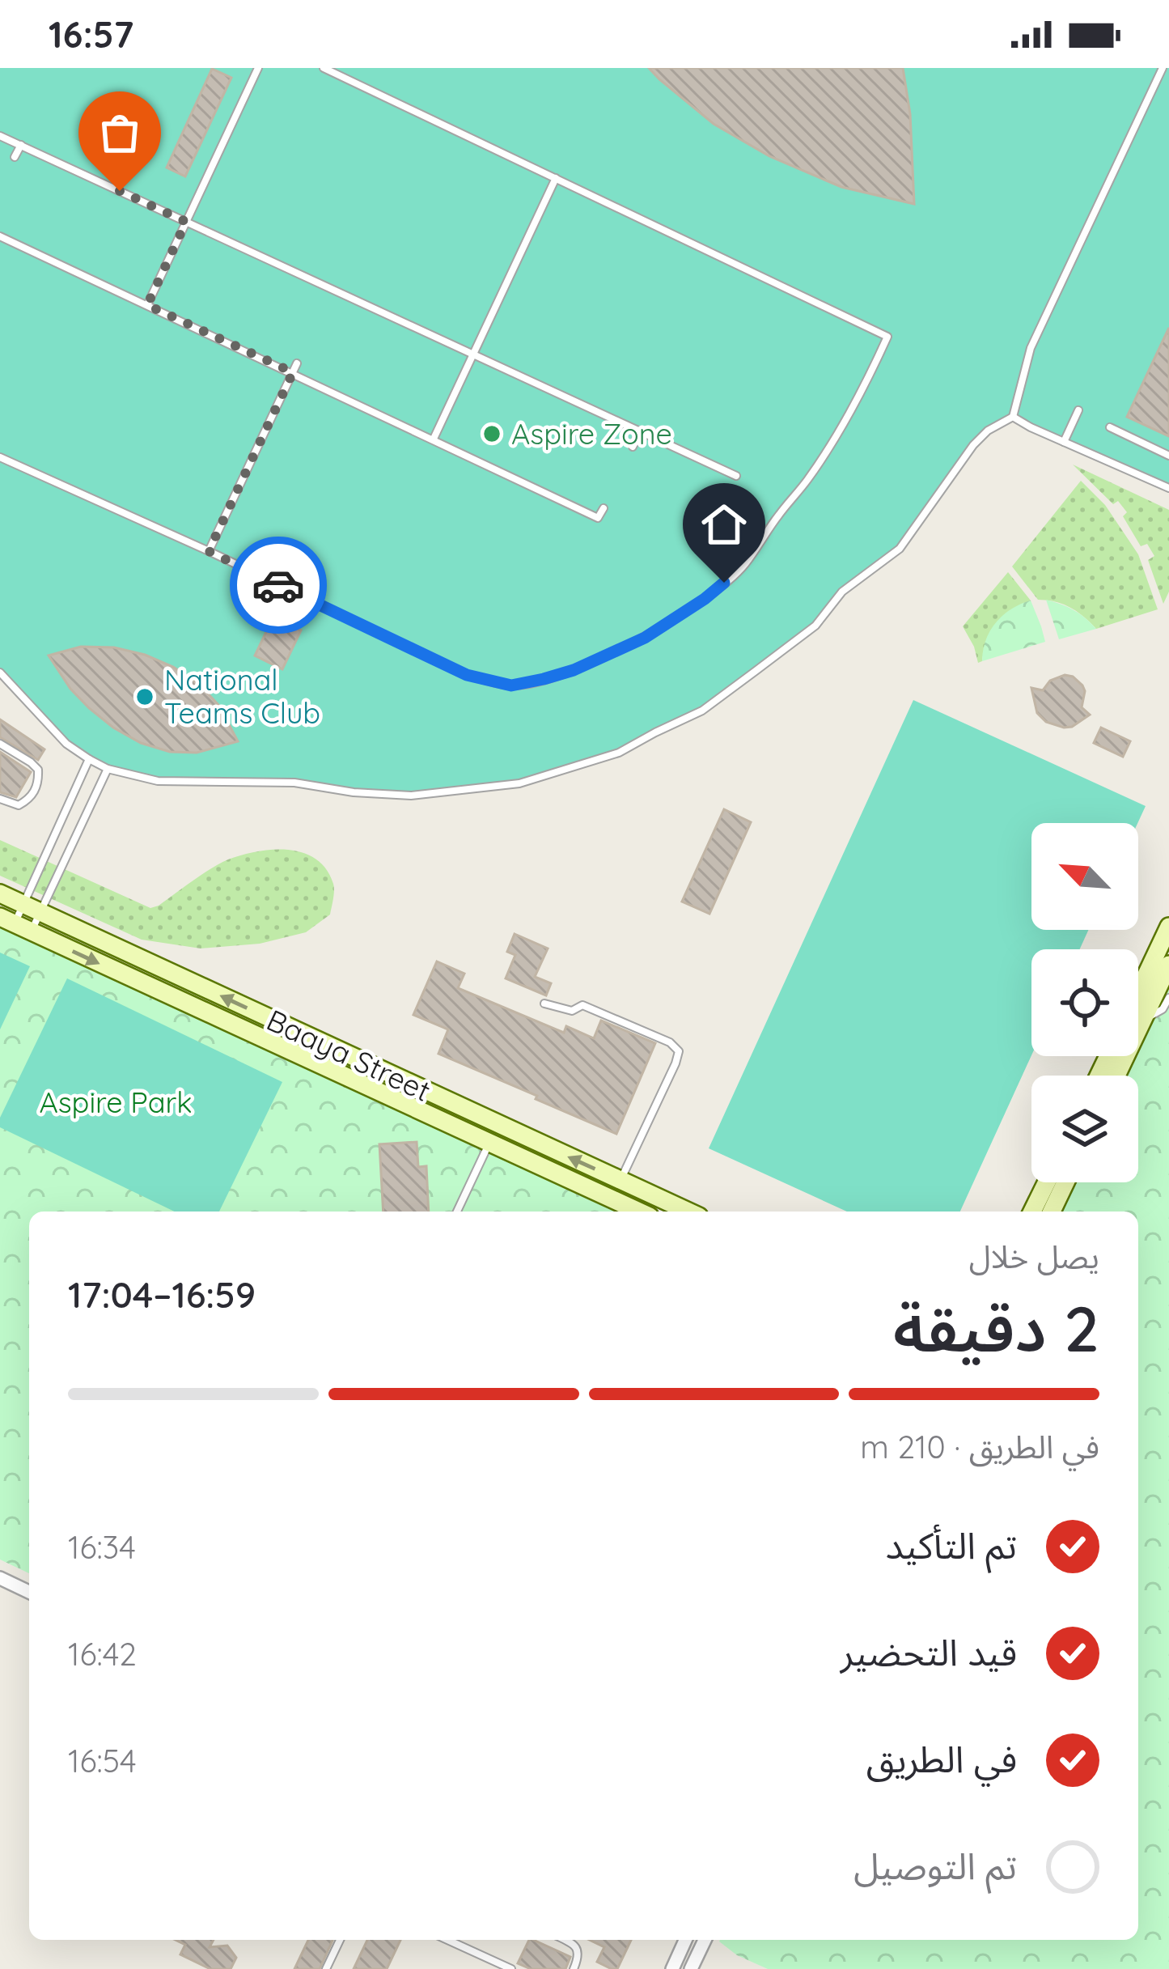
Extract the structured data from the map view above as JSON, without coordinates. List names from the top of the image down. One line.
{"streets":{"street":["Baaya Street"]},"parks":["Aspire Park"],"places":["Aspire Zone","National Teams Club"],"north":"top left","page":{"status":"16:57","heading":["2 دقيقة","يصل خلال","16:59–17:04"],"bar":"في الطريق · 210 m","list":[["تم التأكيد","16:34"],["قيد التحضير","16:42"],["في الطريق","16:54"],"تم التوصيل"]}}
